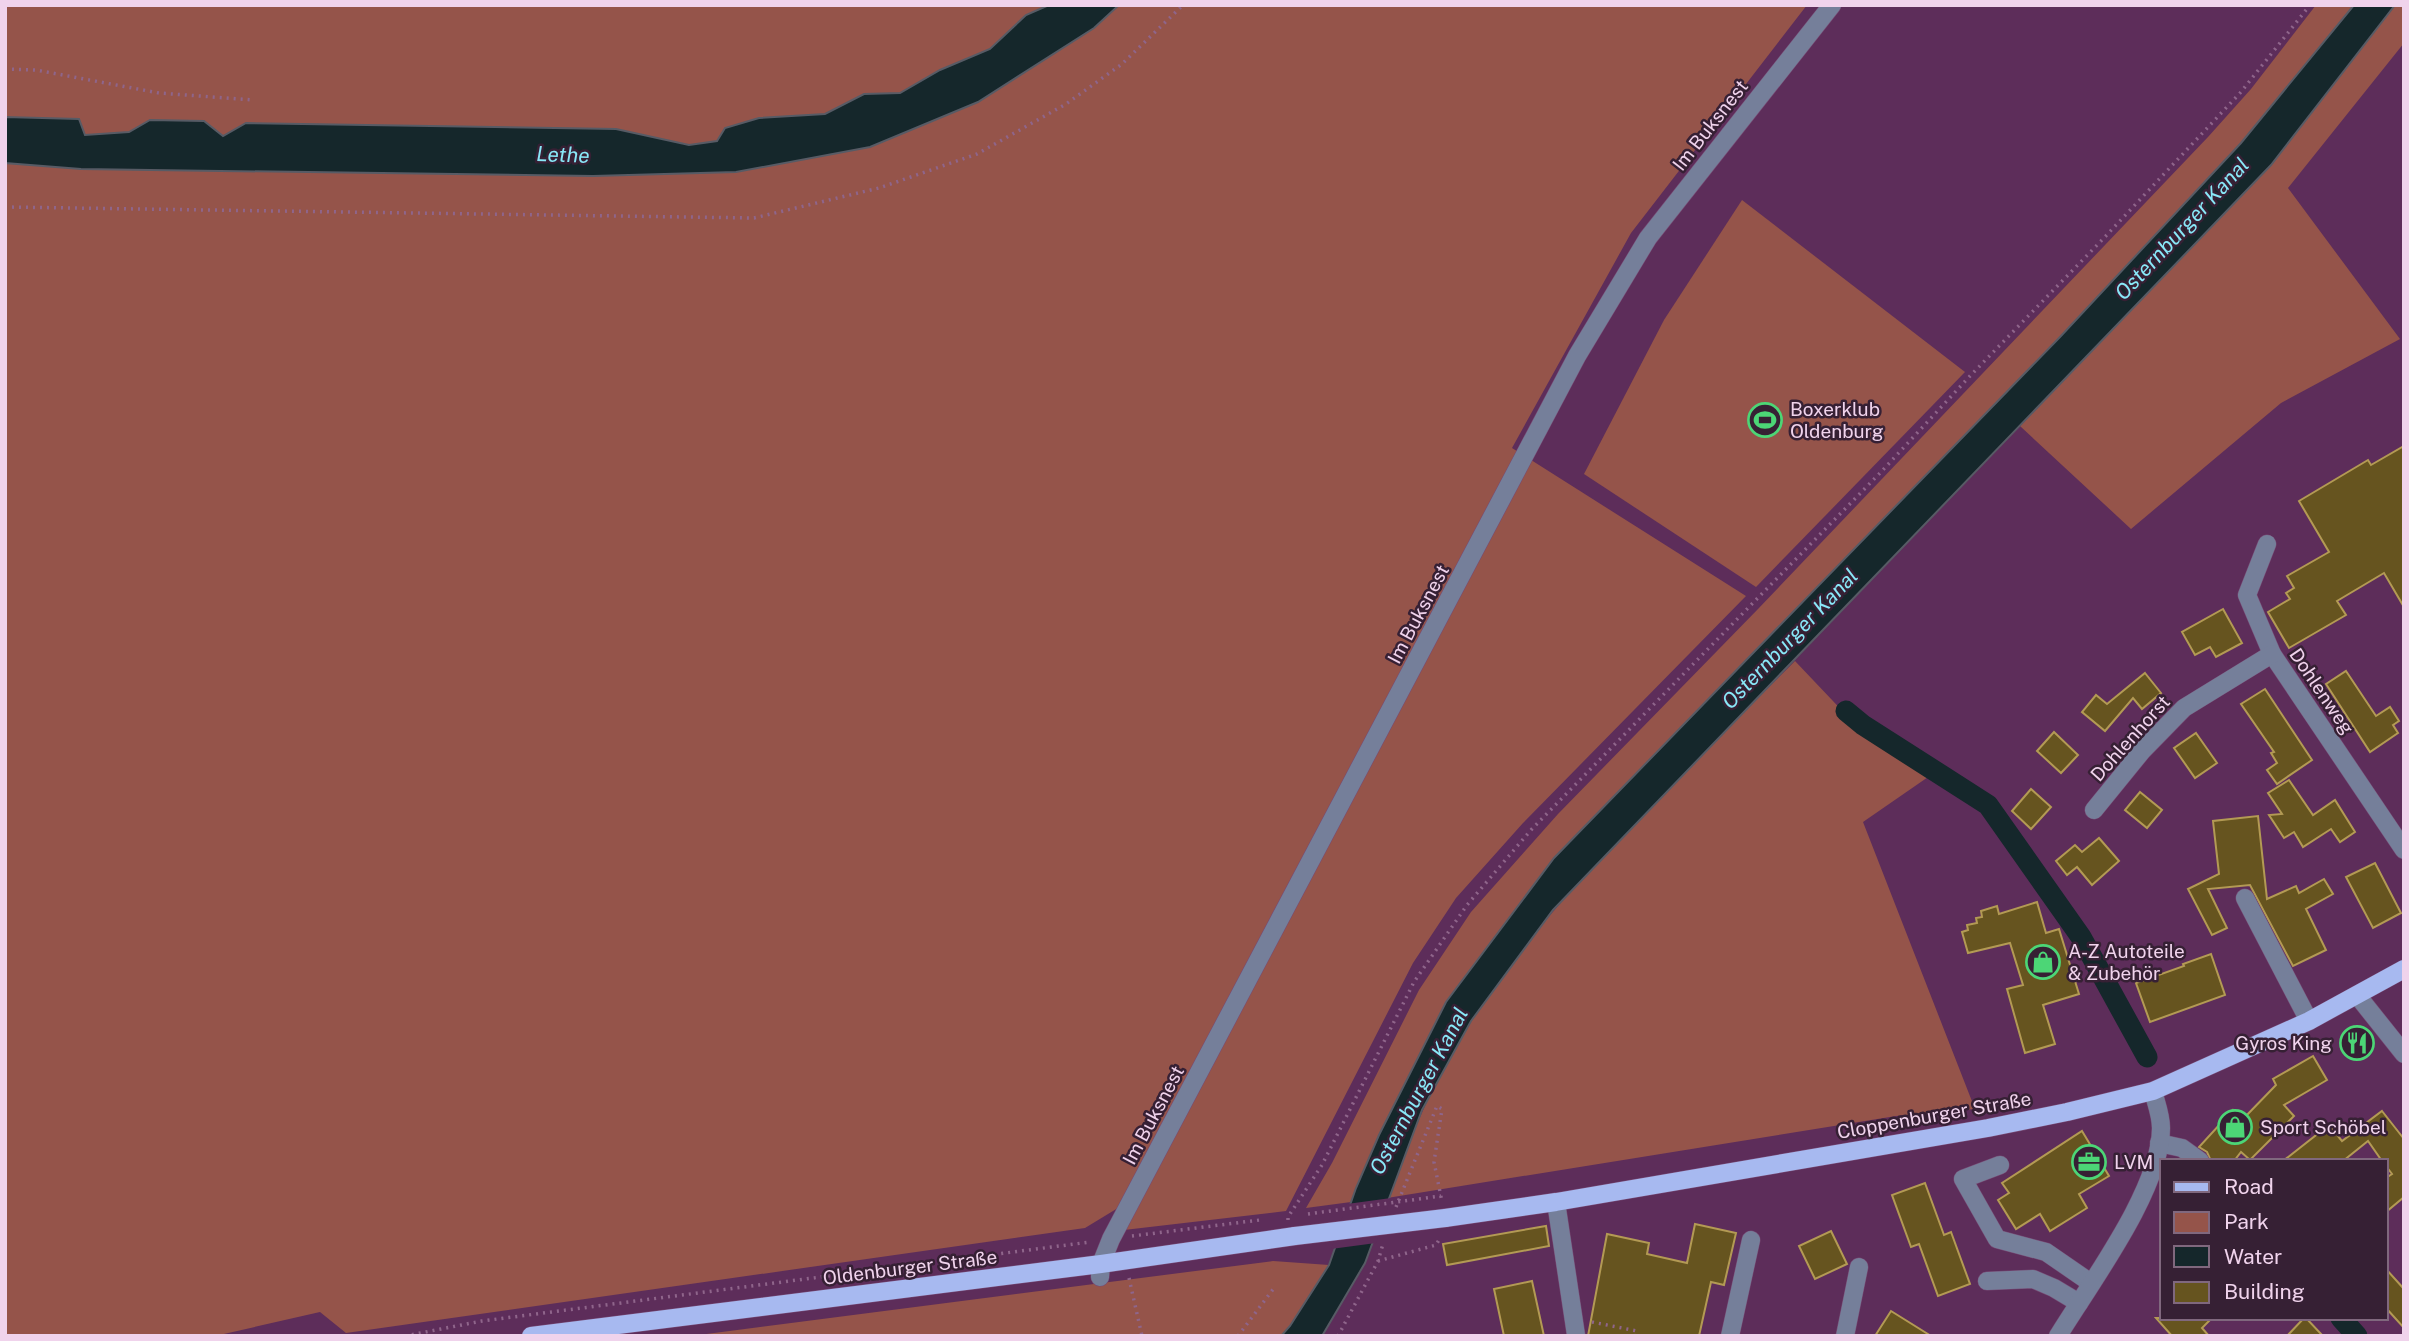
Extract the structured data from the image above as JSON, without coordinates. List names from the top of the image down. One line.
{"streets":{"main road":["Cloppenburger Straße","Oldenburger Straße"],"street":["Im Buksnest","Dohlenweg","Dohlenhorst"]},"crossings":[["Im Buksnest","Oldenburger Straße"],["Dohlenweg","Dohlenhorst"],["Cloppenburger Straße","Oldenburger Straße"]],"water":["Lethe","Osternburger Kanal"],"places":{"sports":["Boxerklub Oldenburg"],"shop":["A-Z Autoteile & Zubehör","Sport Schöbel"],"restaurant":["Gyros King"],"office":["LVM"]},"legend":["Road","Park","Water","Building"]}
